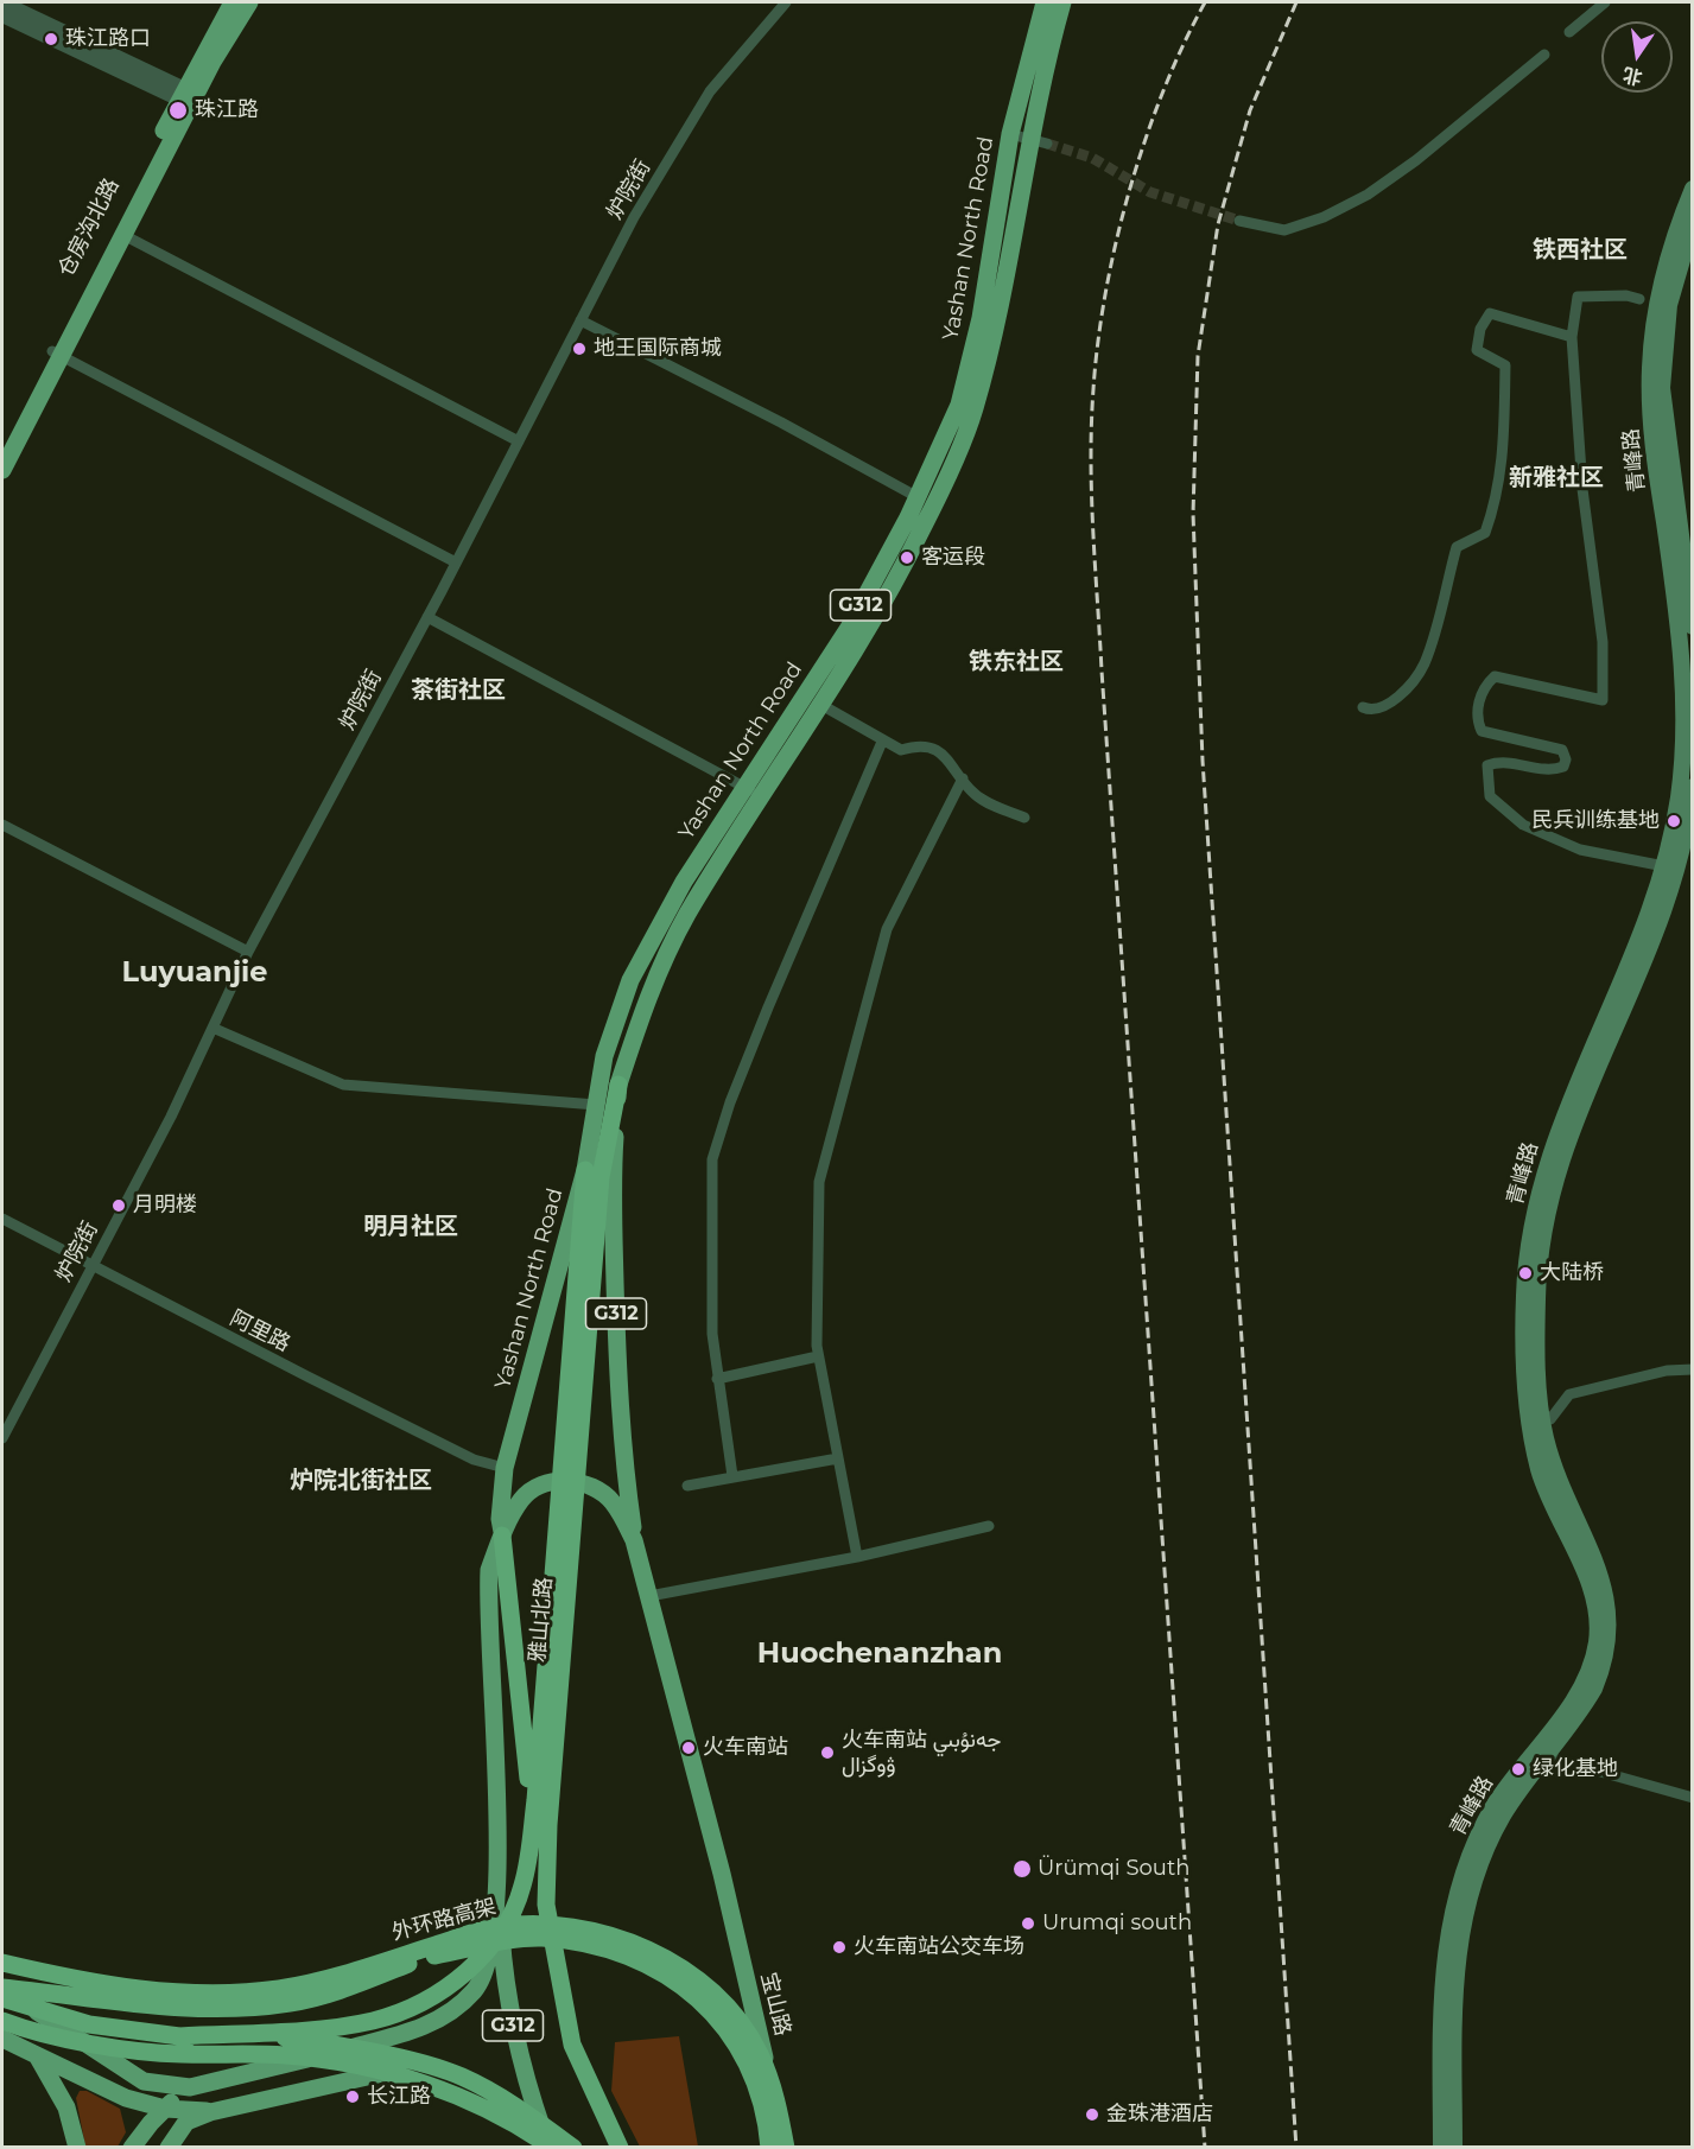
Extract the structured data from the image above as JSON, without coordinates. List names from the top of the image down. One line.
{"streets":{"highway":["雅山北路","外环路高架"],"main road":["仓房沟北路","Yashan North Road","青峰路","G312","宝山路"],"street":["炉院街","阿里路"]},"crossings":[["炉院街","阿里路"],["Yashan North Road","G312"],["Yashan North Road","阿里路"],["Yashan North Road","雅山北路"],["G312","宝山路"]],"districts":["铁西社区","新雅社区","铁东社区","茶街社区","Luyuanjie","明月社区","炉院北街社区","Huochenanzhan"],"places":["珠江路口","珠江路","地王国际商城","客运段","民兵训练基地","月明楼","大陆桥","火车南站","火车南站 جەنۇبىي ۋوگزال","绿化基地","Ürümqi South","Urumqi south","火车南站公交车场","长江路","金珠港酒店"],"north":"bottom"}
